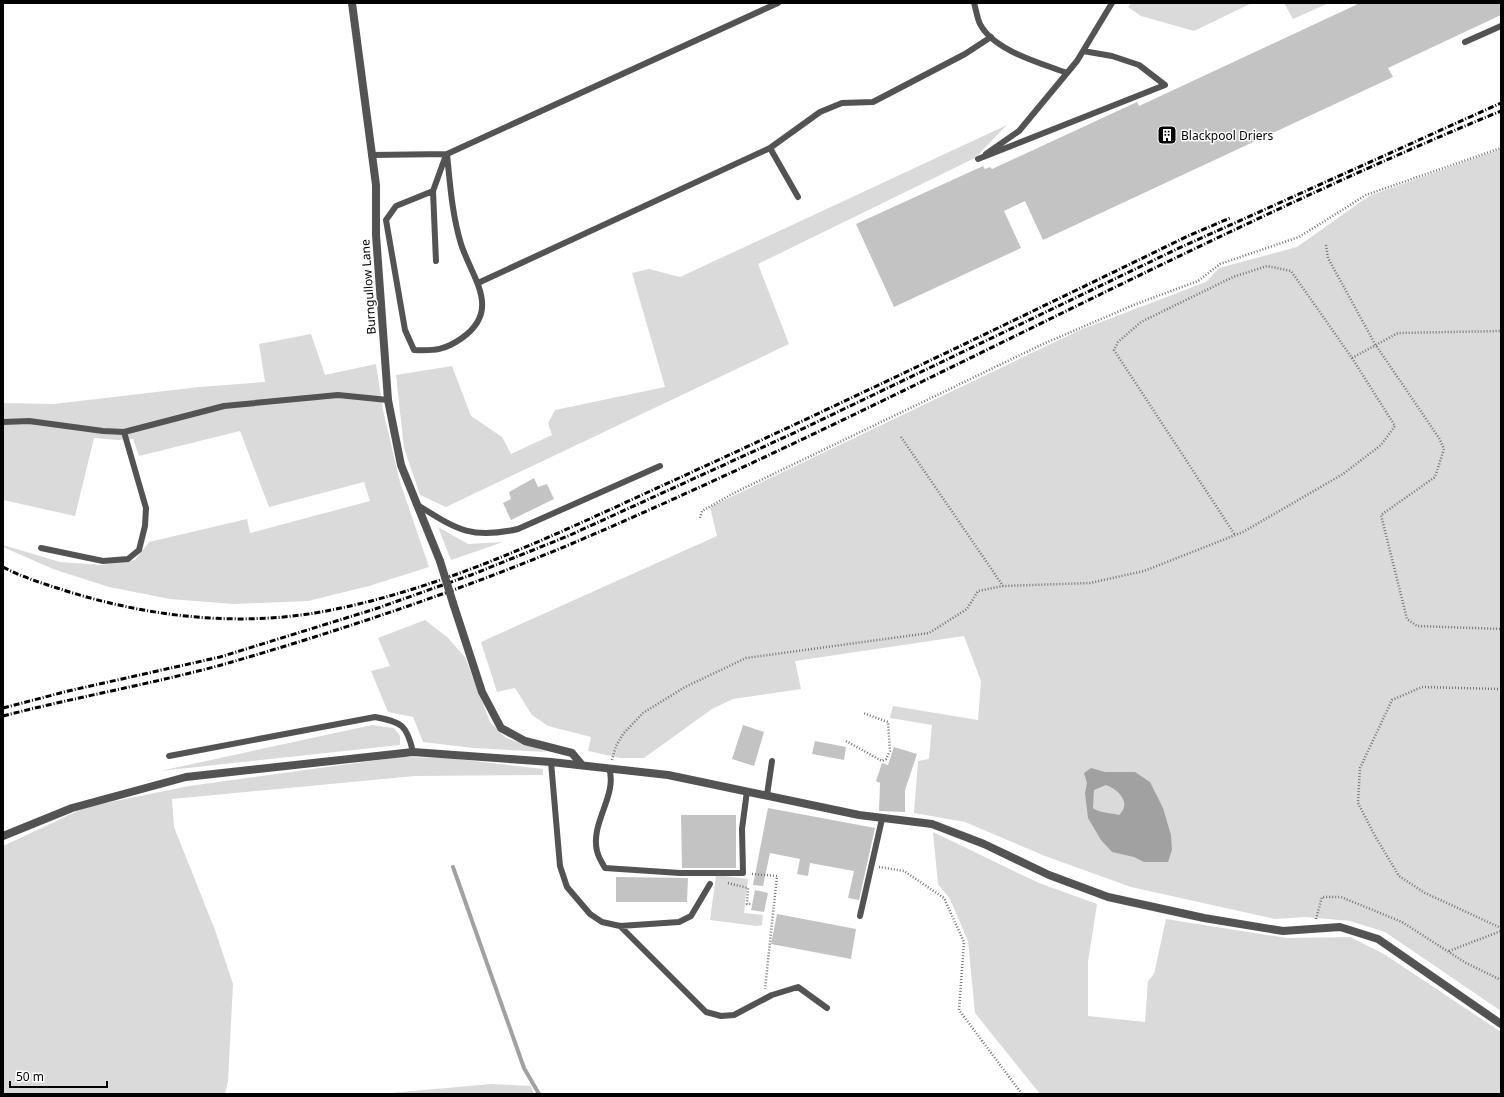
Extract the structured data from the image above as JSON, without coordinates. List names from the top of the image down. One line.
{"streets":{"street":["Burngullow Lane"]},"places":{"building":["Blackpool Driers"]},"scale_bar":"50 m"}
